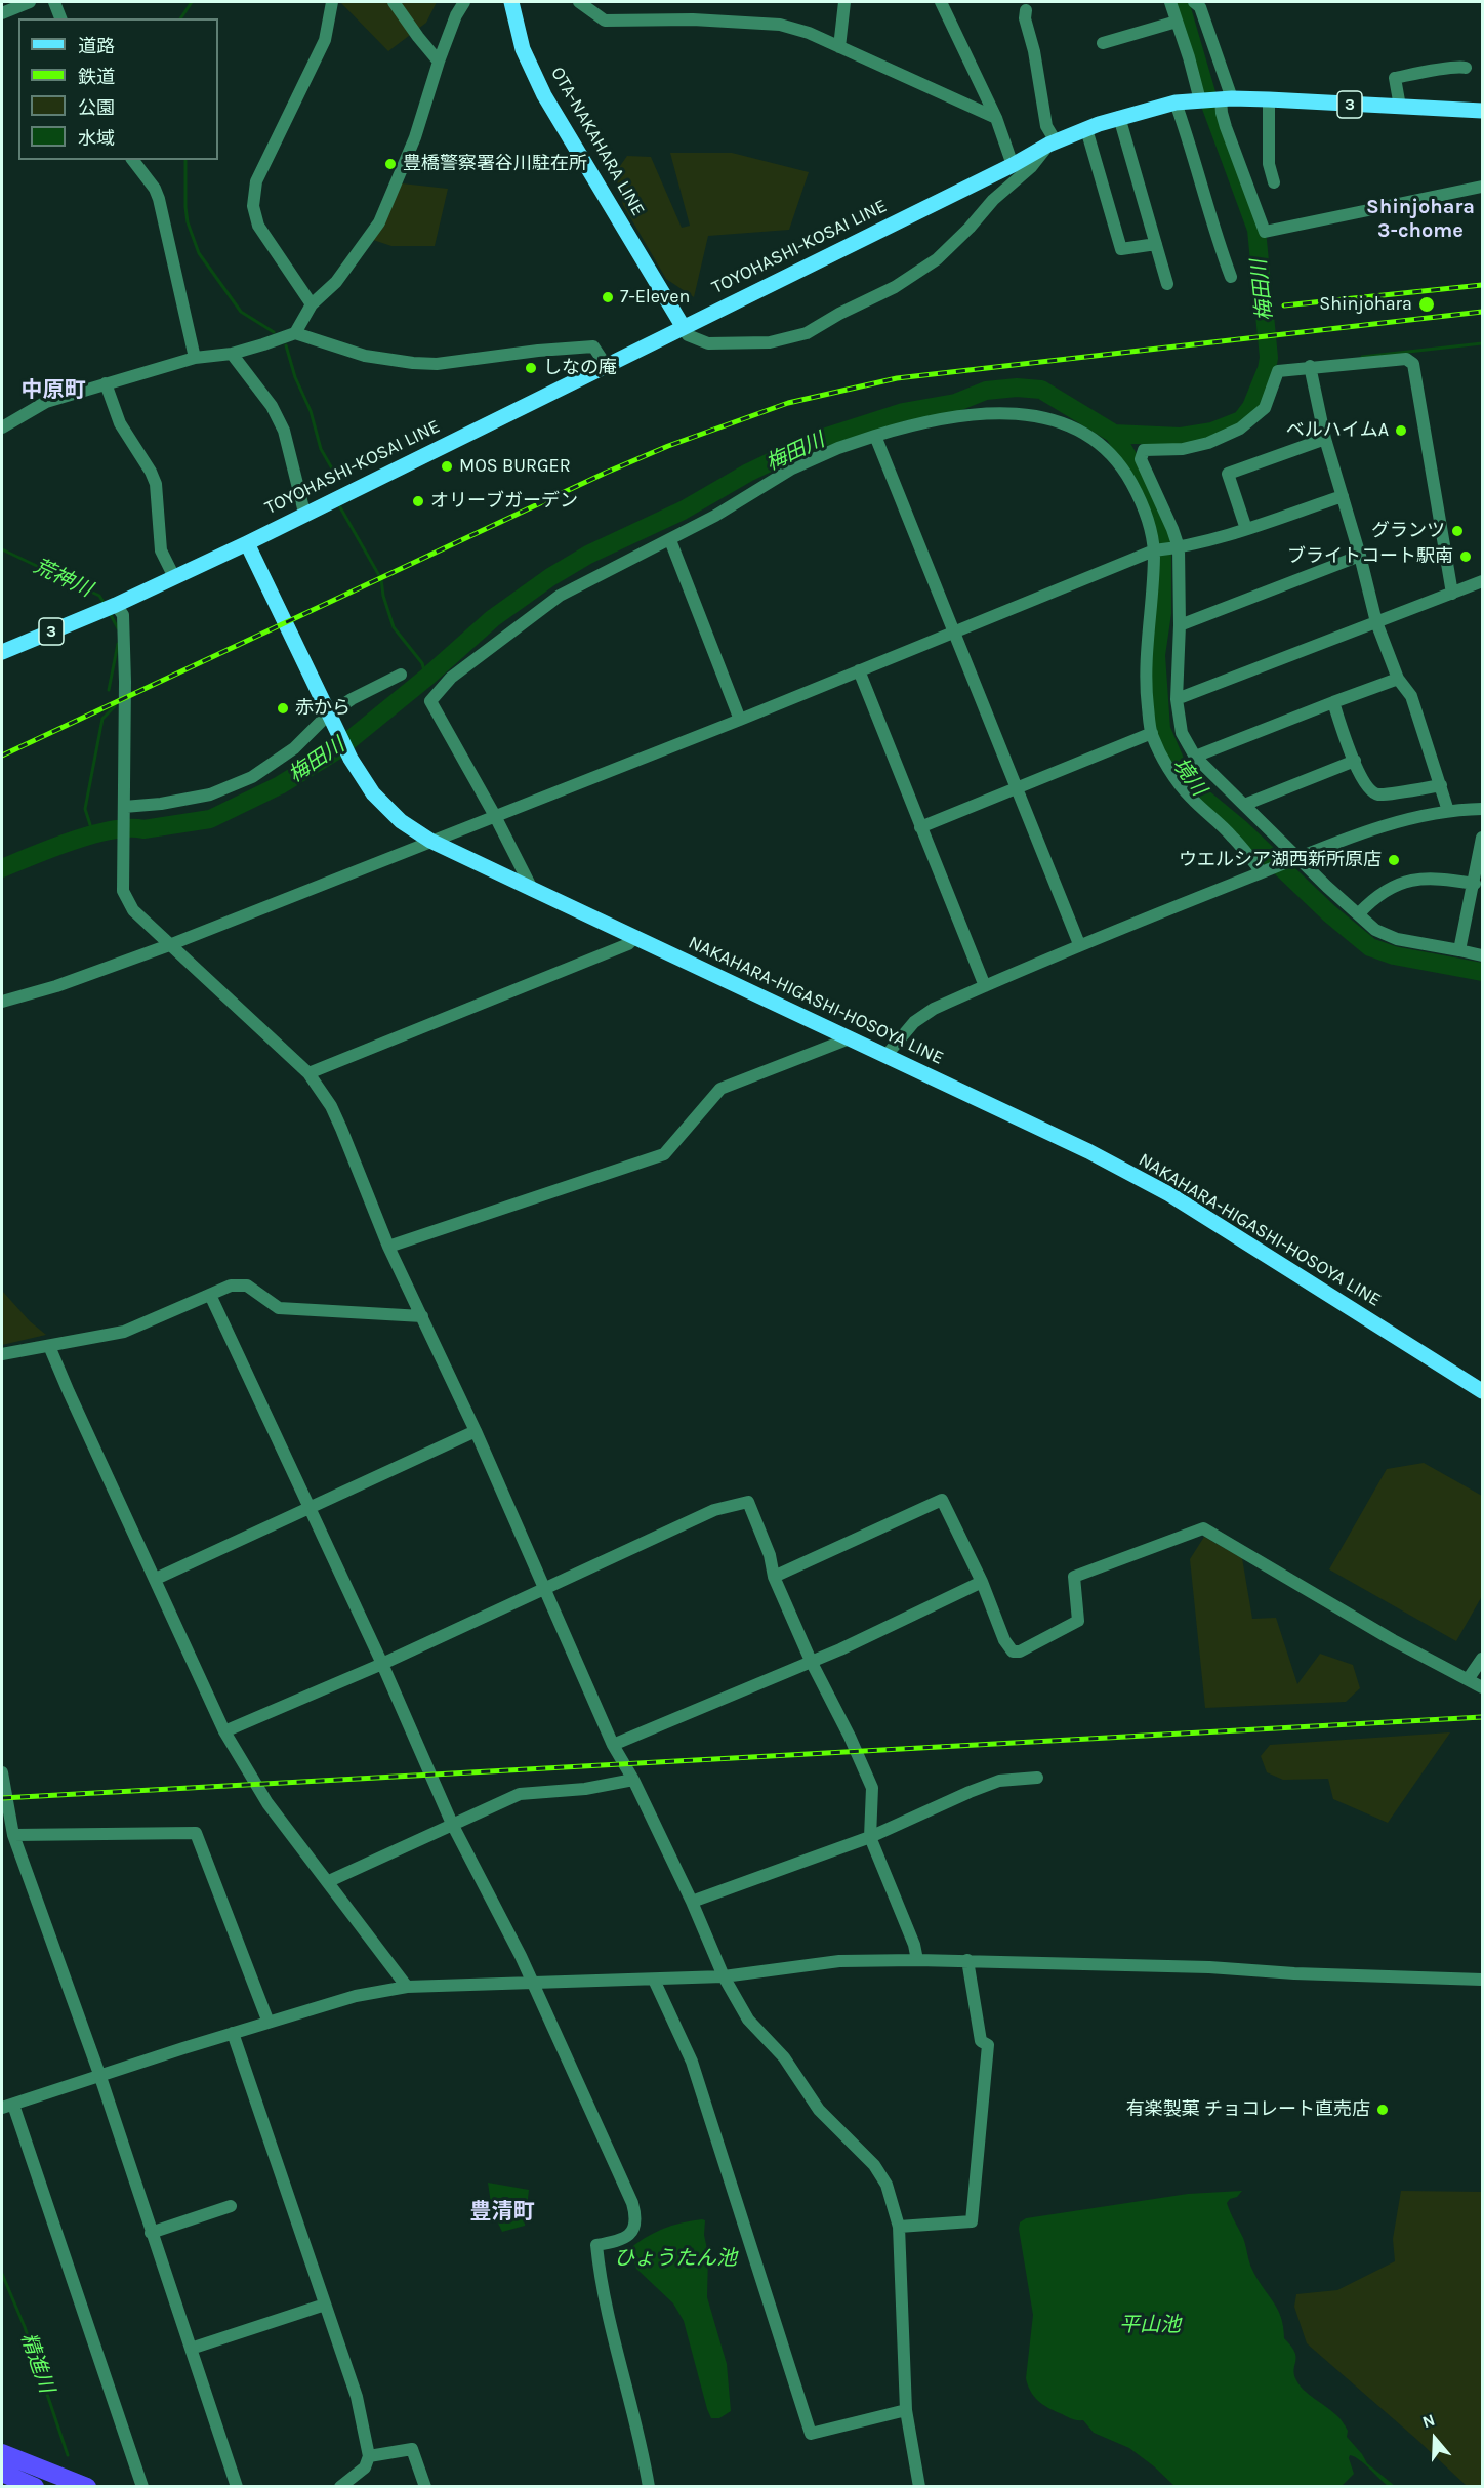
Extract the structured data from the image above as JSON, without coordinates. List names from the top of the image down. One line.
{"streets":{"main road":["3","OTA-NAKAHARA LINE","TOYOHASHI-KOSAI LINE","NAKAHARA-HIGASHI-HOSOYA LINE"]},"crossings":[["OTA-NAKAHARA LINE","TOYOHASHI-KOSAI LINE"],["TOYOHASHI-KOSAI LINE","NAKAHARA-HIGASHI-HOSOYA LINE"]],"districts":["Shinjohara 3-chome","中原町","豊清町"],"water":["梅田川","荒神川","境川","ひょうたん池","平山池","精進川"],"places":["豊橋警察署谷川駐在所","7-Eleven","Shinjohara","しなの庵","ベルハイムA","MOS BURGER","オリーブガーデン","グランツ","ブライトコート駅南","赤から","ウエルシア湖西新所原店","有楽製菓 チョコレート直売店"],"legend":["道路","鉄道","公園","水域"],"north":"top"}
